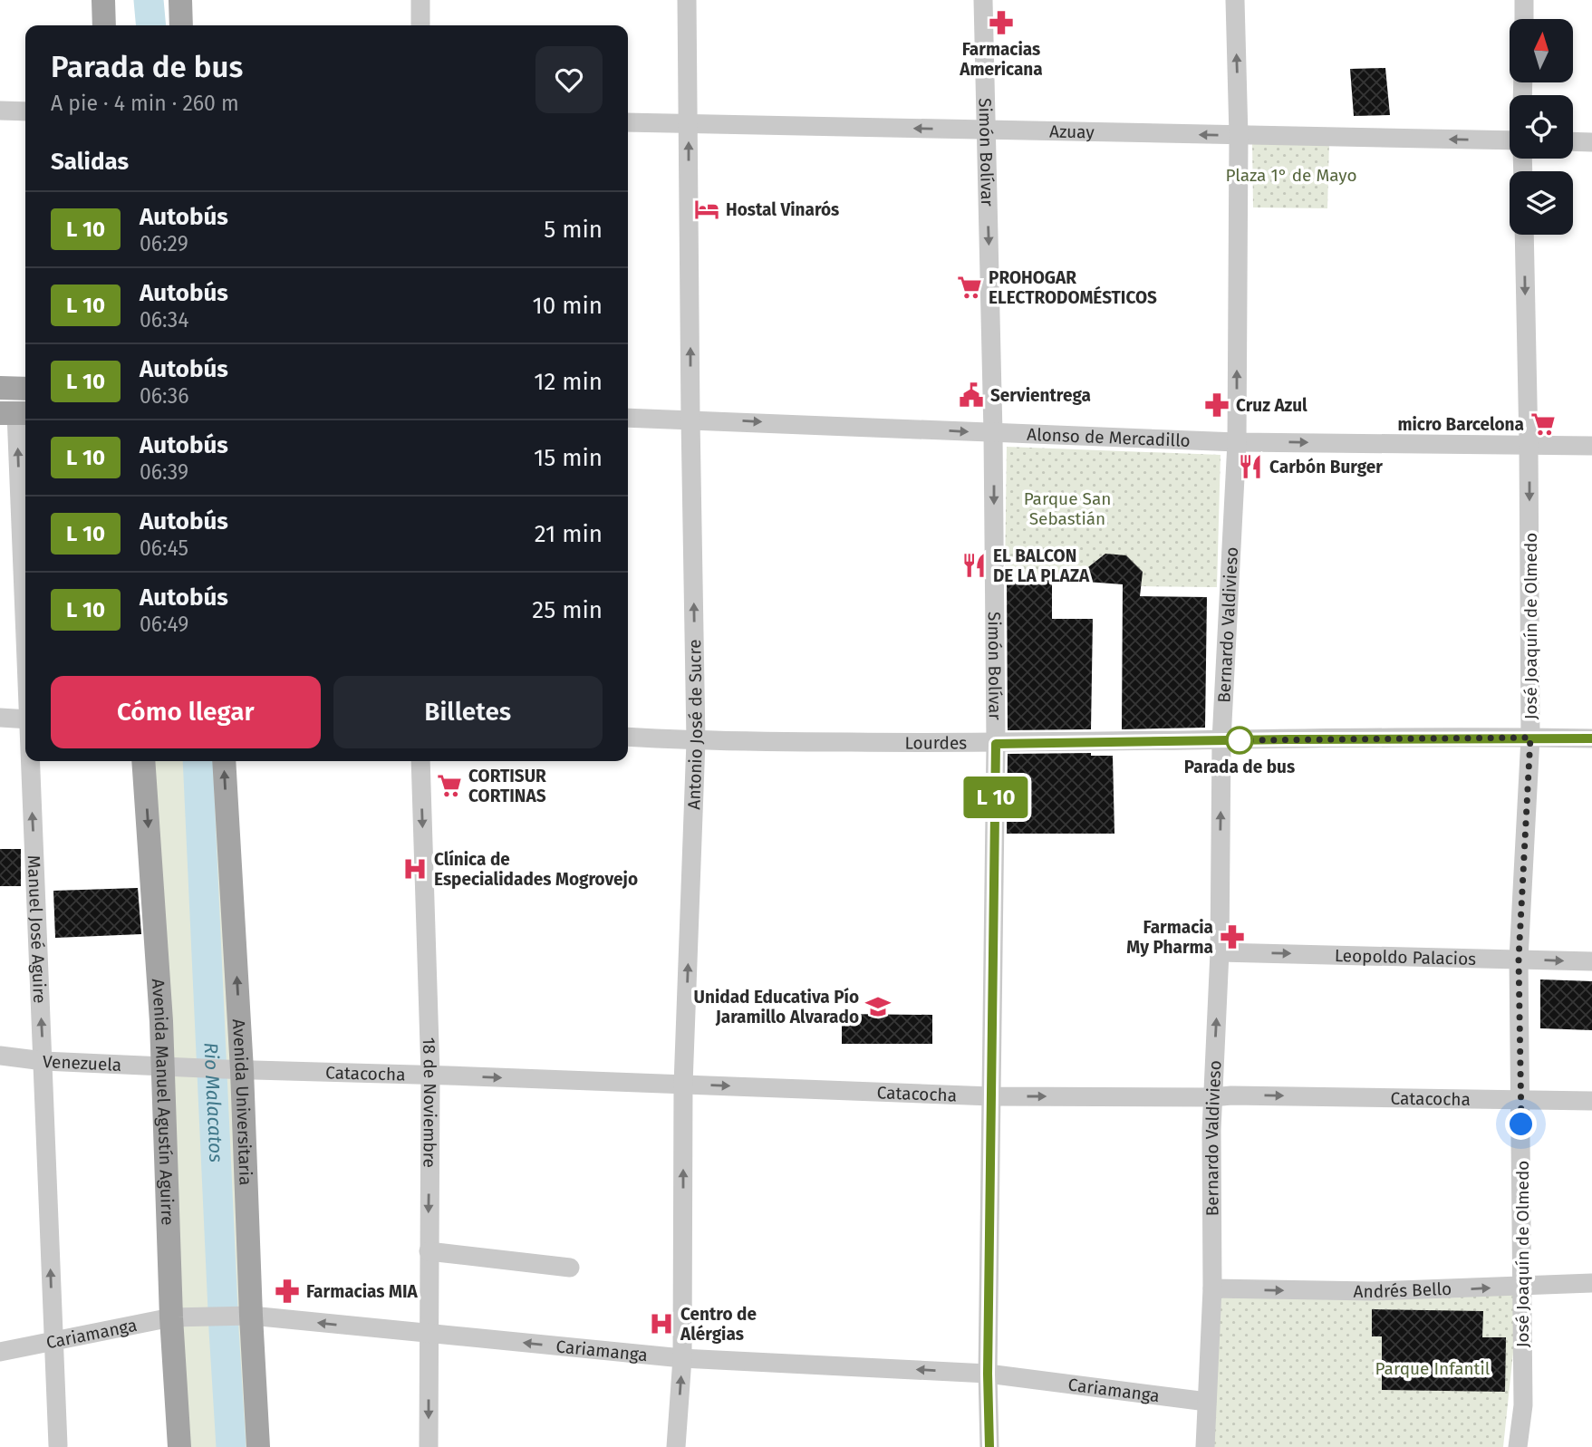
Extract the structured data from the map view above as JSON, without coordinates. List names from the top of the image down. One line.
{"streets":{"main road":["Avenida Manuel Agustín Aguirre","Avenida Universitaria"],"street":["Azuay","Simón Bolívar","Alonso de Mercadillo","Bernardo Valdivieso","José Joaquín de Olmedo","Antonio José de Sucre","Lourdes","Manuel José Aguire","Leopoldo Palacios","Venezuela","Catacocha","18 de Noviembre","Andrés Bello","Cariamanga"]},"crossings":[["Azuay","Simón Bolívar"],["Azuay","Bernardo Valdivieso"],["Azuay","Antonio José de Sucre"],["Simón Bolívar","Alonso de Mercadillo"],["Simón Bolívar","Lourdes"],["Simón Bolívar","Catacocha"],["Simón Bolívar","Cariamanga"],["Alonso de Mercadillo","Bernardo Valdivieso"],["Alonso de Mercadillo","José Joaquín de Olmedo"],["Alonso de Mercadillo","Antonio José de Sucre"],["Bernardo Valdivieso","Lourdes"],["Bernardo Valdivieso","Leopoldo Palacios"],["Bernardo Valdivieso","Catacocha"],["Bernardo Valdivieso","Andrés Bello"],["Bernardo Valdivieso","Cariamanga"],["José Joaquín de Olmedo","Lourdes"],["José Joaquín de Olmedo","Leopoldo Palacios"],["José Joaquín de Olmedo","Catacocha"],["José Joaquín de Olmedo","Andrés Bello"],["Antonio José de Sucre","Lourdes"],["Antonio José de Sucre","Catacocha"],["Antonio José de Sucre","Cariamanga"],["Manuel José Aguire","Venezuela"],["Manuel José Aguire","Cariamanga"],["Venezuela","Catacocha"],["Venezuela","Avenida Manuel Agustín Aguirre"],["Venezuela","Avenida Universitaria"],["Catacocha","Avenida Universitaria"],["Catacocha","18 de Noviembre"],["Avenida Manuel Agustín Aguirre","Cariamanga"],["Avenida Universitaria","Cariamanga"],["18 de Noviembre","Cariamanga"]],"one_way":["Azuay","Simón Bolívar","Alonso de Mercadillo","Bernardo Valdivieso","José Joaquín de Olmedo","Antonio José de Sucre","Manuel José Aguire","Leopoldo Palacios","Catacocha","Avenida Manuel Agustín Aguirre","Avenida Universitaria","18 de Noviembre","Andrés Bello","Cariamanga"],"water":["Rio Malacatos"],"parks":["Plaza 1° de Mayo","Parque San Sebastián","Parque Infantil"],"places":{"pharmacy":["Farmacias Americana","Cruz Azul","Farmacia My Pharma","Farmacias MIA"],"hotel":["Hostal Vinarós"],"supermarket":["PROHOGAR ELECTRODOMÉSTICOS","micro Barcelona","CORTISUR CORTINAS"],"public building":["Servientrega"],"restaurant":["Carbón Burger","EL BALCON DE LA PLAZA"],"other":["Parada de bus"],"hospital":["Clínica de Especialidades Mogrovejo","Centro de Alérgias"],"school or university":["Unidad Educativa Pío Jaramillo Alvarado"]},"north":"top","page":{"on_map":"L 10","heading":[["Parada de bus","A pie · 4 min · 260 m"],"Salidas"],"list":[{"mark":"L 10","name":"Autobús","note":"06:29","value":"5 min"},{"mark":"L 10","name":"Autobús","note":"06:34","value":"10 min"},{"mark":"L 10","name":"Autobús","note":"06:36","value":"12 min"},{"mark":"L 10","name":"Autobús","note":"06:39","value":"15 min"},{"mark":"L 10","name":"Autobús","note":"06:45","value":"21 min"},{"mark":"L 10","name":"Autobús","note":"06:49","value":"25 min"}],"buttons":["Cómo llegar","Billetes"]}}
